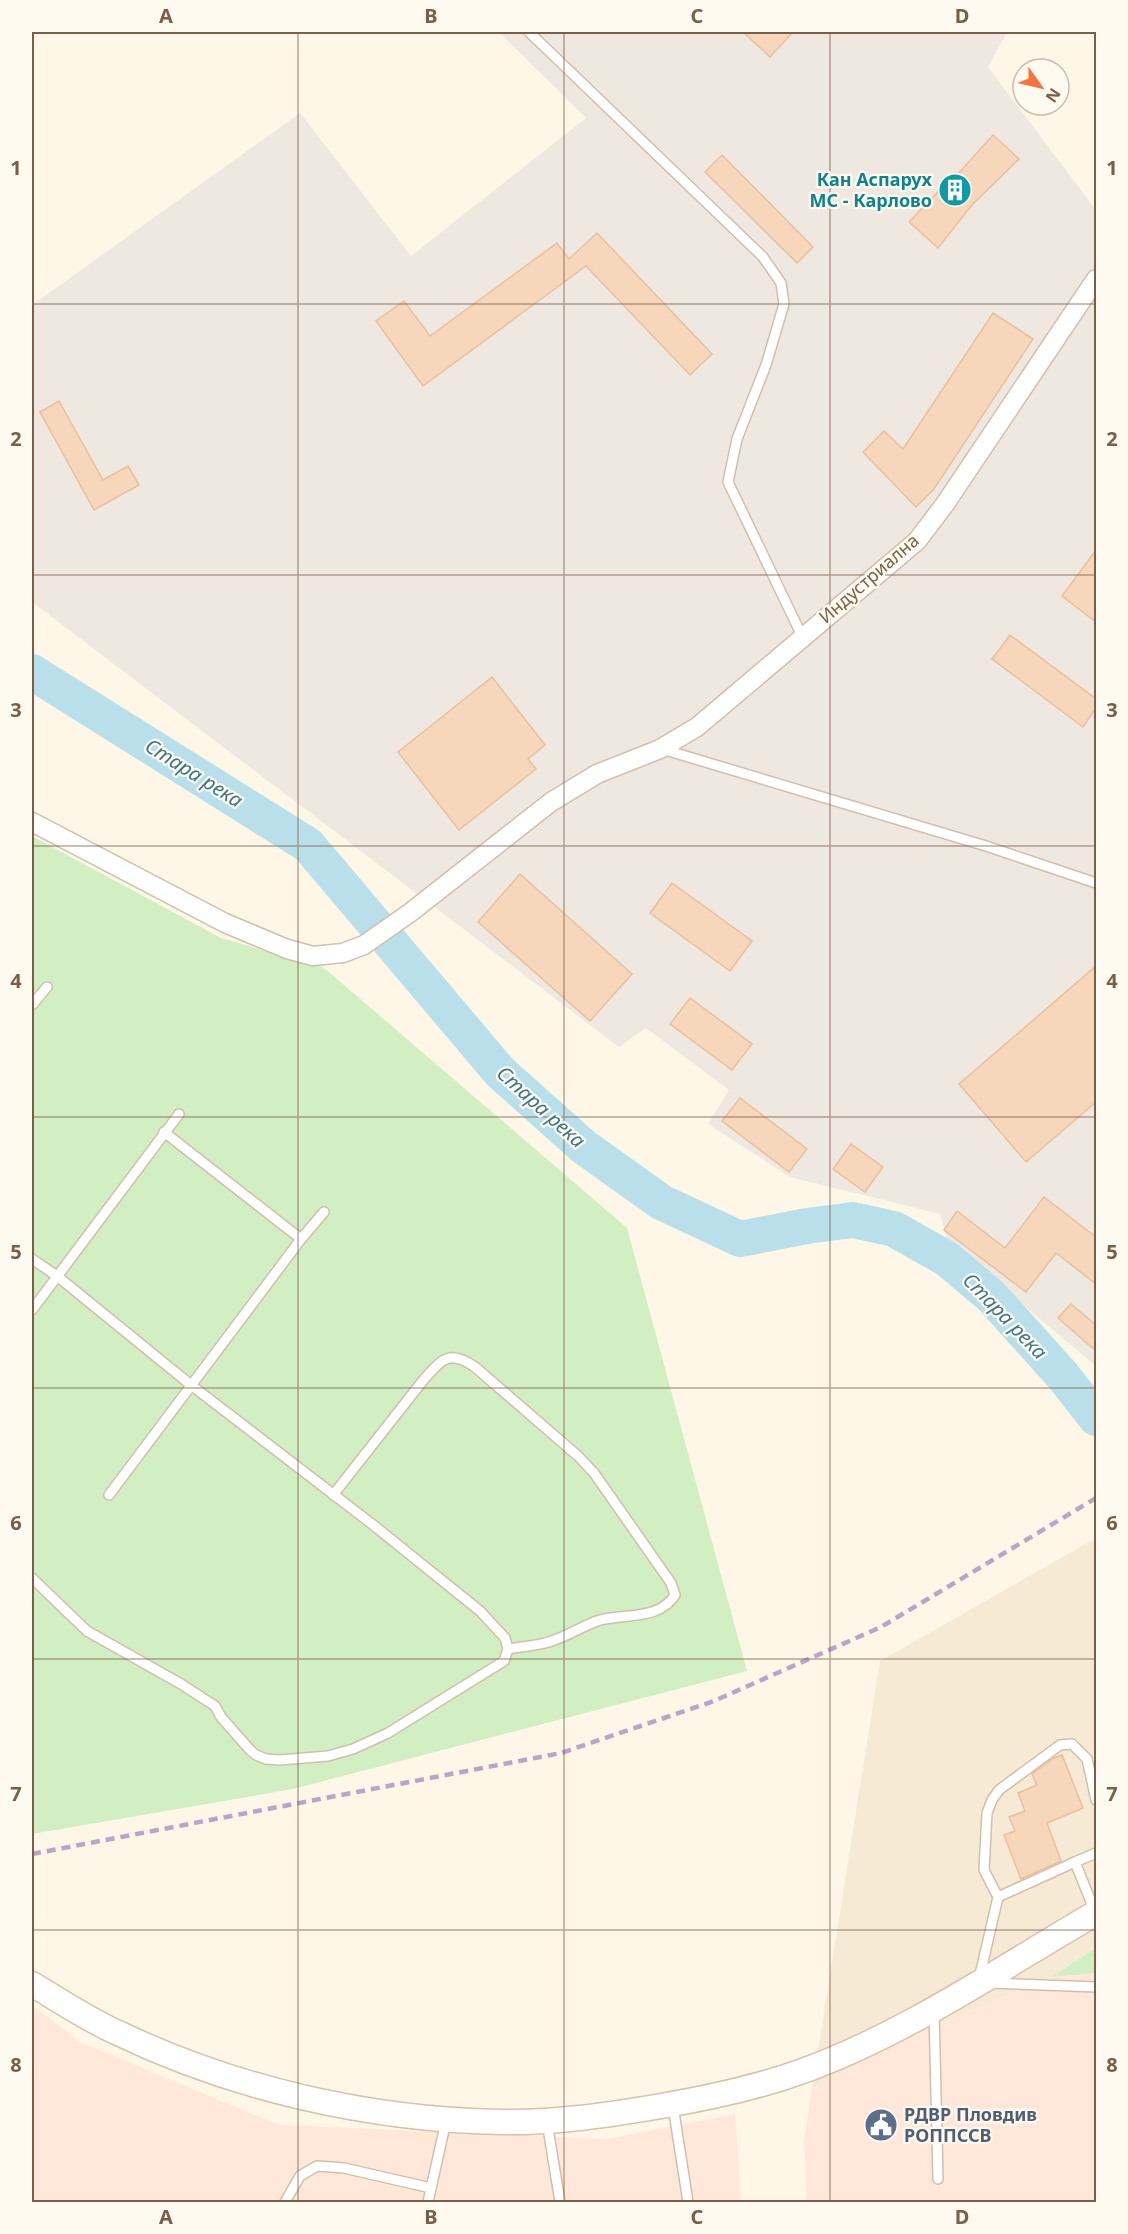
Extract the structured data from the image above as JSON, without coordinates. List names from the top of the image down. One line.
{"streets":{"street":["Индустриална"]},"water":["Стара река"],"places":{"building":["Кан Аспарух МС - Карлово"],"public building":["РДВР Пловдив РОППССВ"]},"north":"bottom right","grid":{"columns":["A","B","C","D"],"rows":["1","2","3","4","5","6","7","8"]}}
